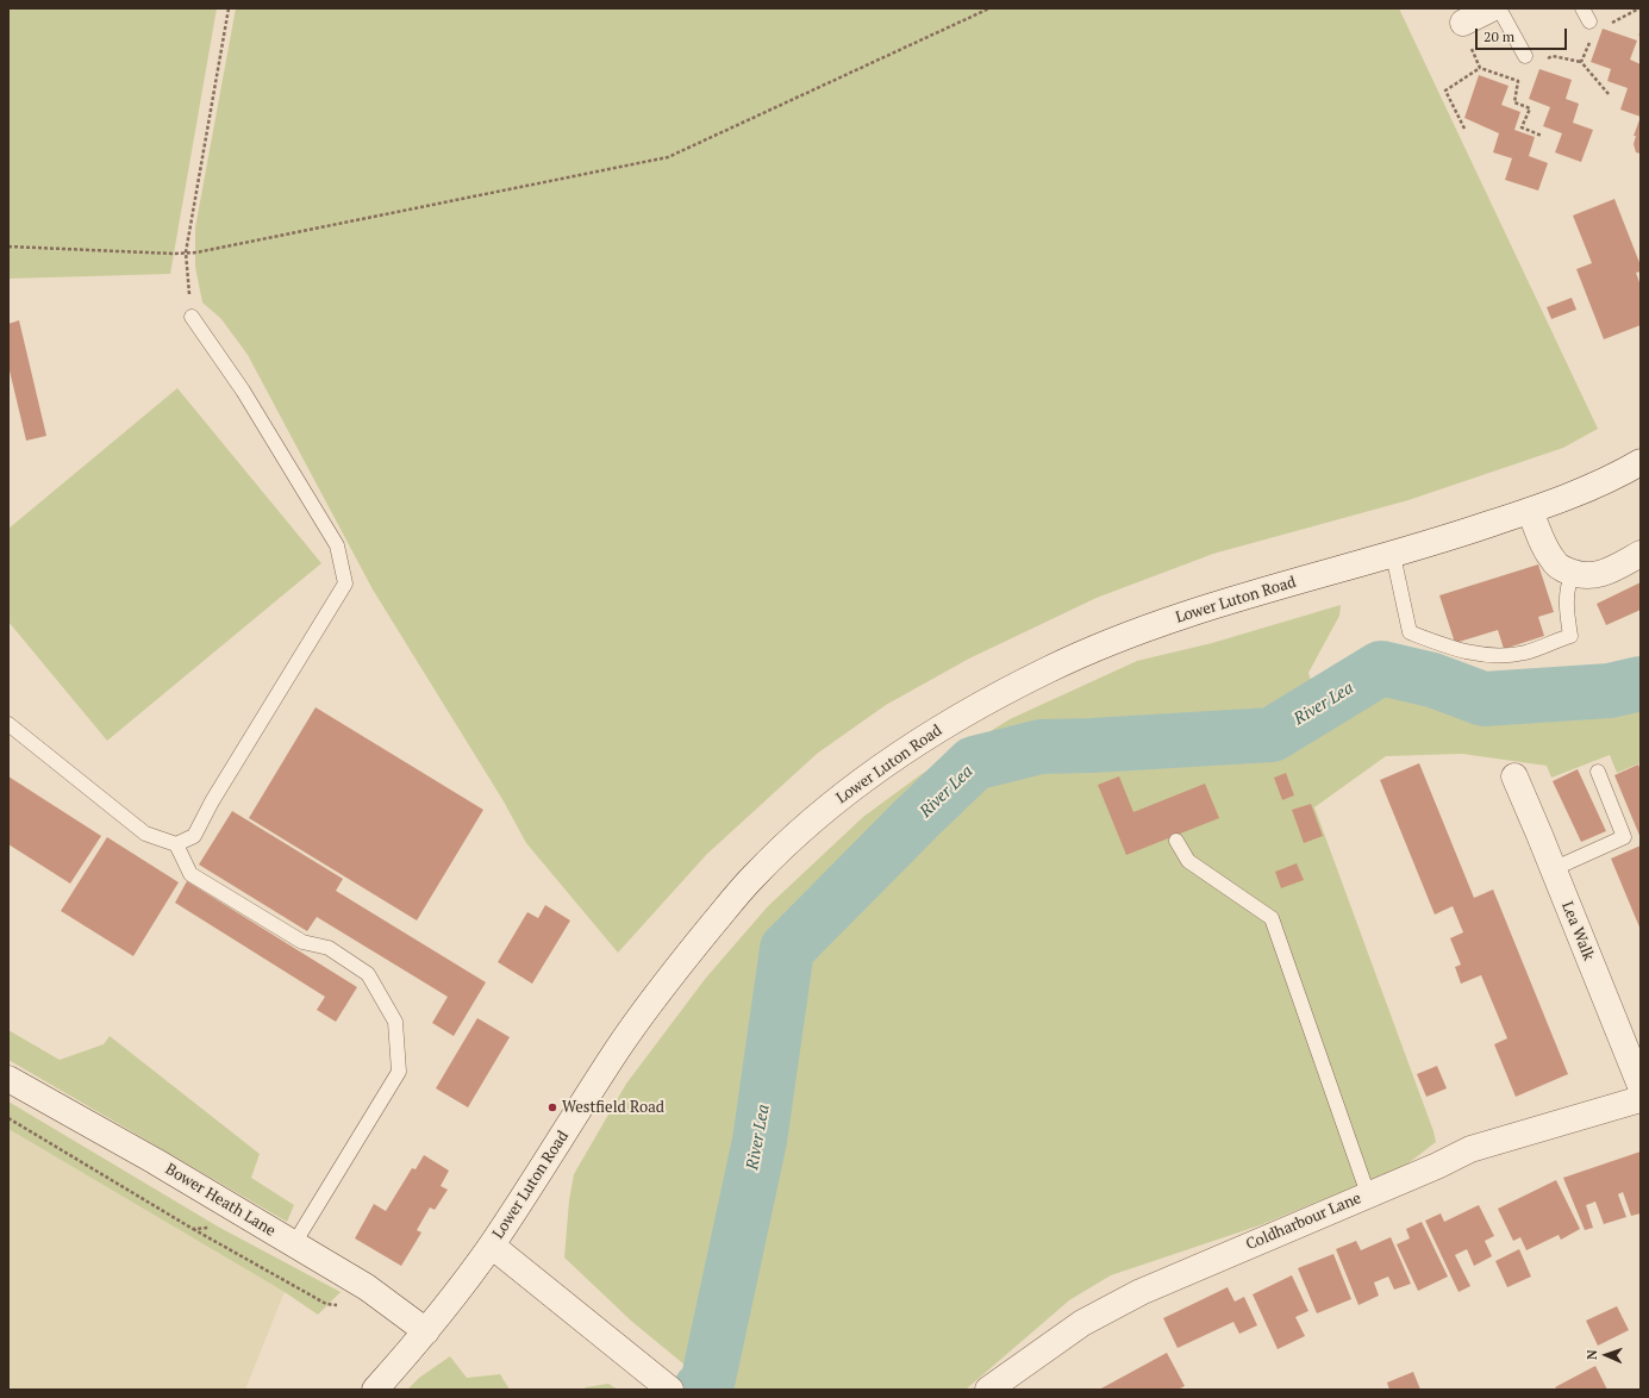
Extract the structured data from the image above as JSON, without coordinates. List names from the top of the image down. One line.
{"streets":{"main road":["Lower Luton Road","Lea Walk","Bower Heath Lane","Coldharbour Lane"]},"crossings":[["Lower Luton Road","Bower Heath Lane"]],"water":["River Lea"],"places":["Westfield Road"],"scale_bar":"20 m","north":"left"}
